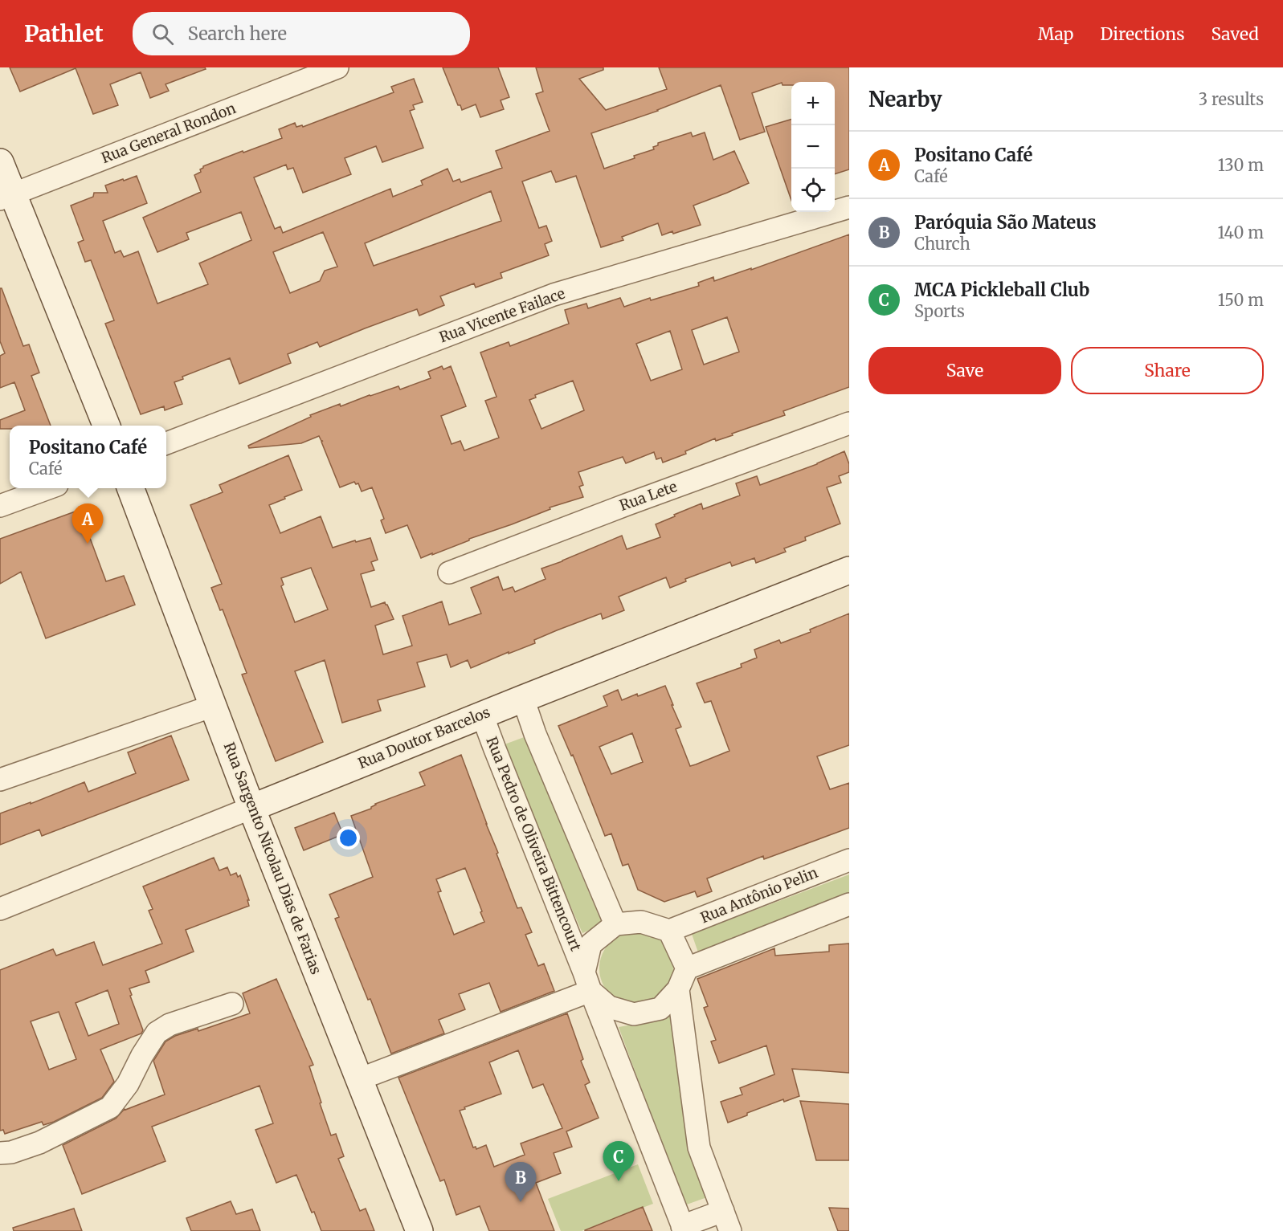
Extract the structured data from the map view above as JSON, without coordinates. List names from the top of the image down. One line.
{"streets":{"main road":["Rua Doutor Barcelos","Rua Sargento Nicolau Dias de Farias"],"street":["Rua General Rondon","Rua Vicente Failace","Rua Lete","Rua Pedro de Oliveira Bittencourt","Rua Antônio Pelin"]},"crossings":[["Rua Doutor Barcelos","Rua Pedro de Oliveira Bittencourt"],["Rua Doutor Barcelos","Rua Sargento Nicolau Dias de Farias"],["Rua Pedro de Oliveira Bittencourt","Rua Antônio Pelin"]],"page":{"header":"Pathlet","search":"Search here","nav":["Map","Directions","Saved"],"heading":["Nearby","3 results"],"map_buttons":["+","−"],"list":[{"mark":"A","name":"Positano Café","note":"Café","value":"130 m"},{"mark":"B","name":"Paróquia São Mateus","note":"Church","value":"140 m"},{"mark":"C","name":"MCA Pickleball Club","note":"Sports","value":"150 m"}],"buttons":["Save","Share"],"popup":["Positano Café","Café"],"pins":["A","C","B"]}}
